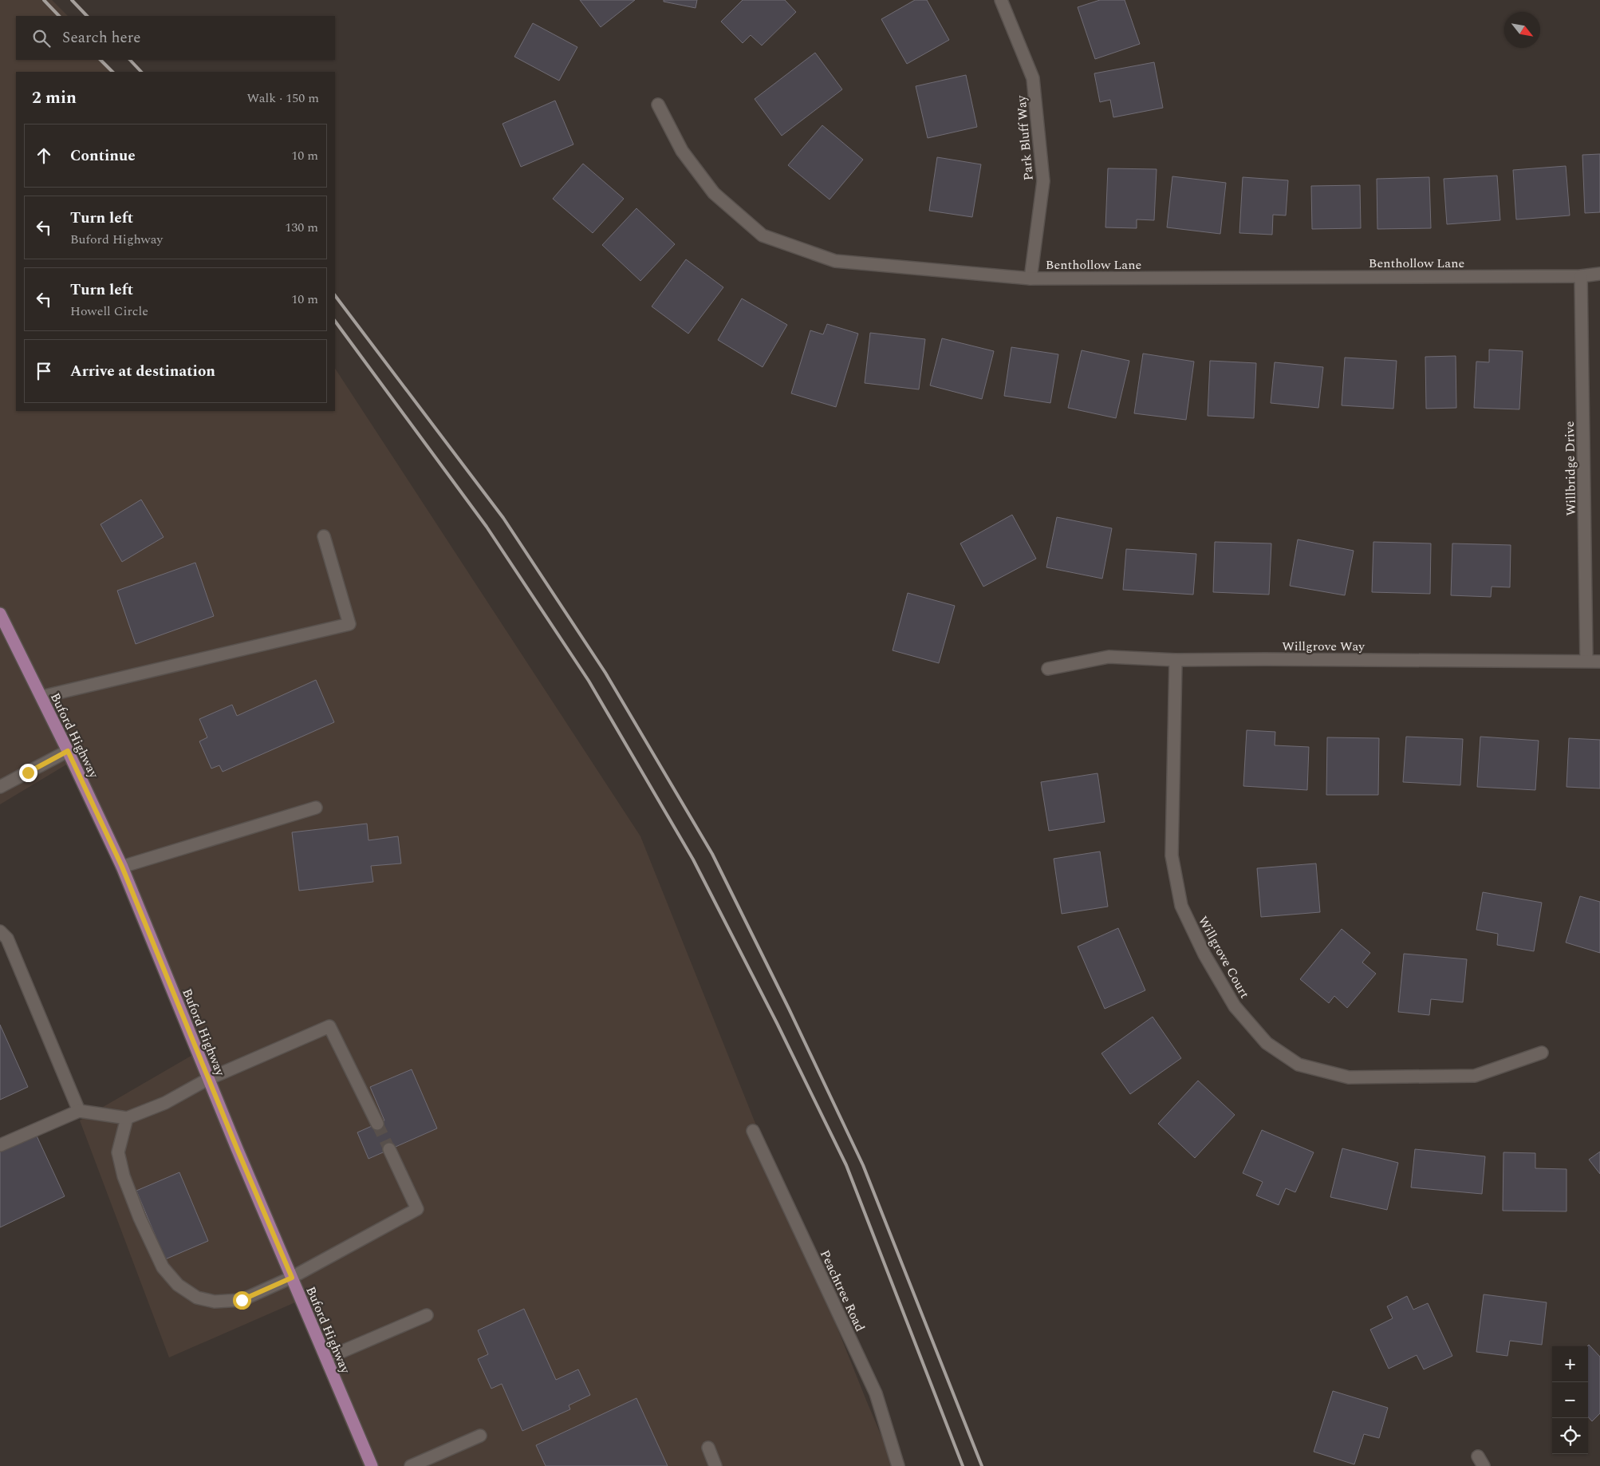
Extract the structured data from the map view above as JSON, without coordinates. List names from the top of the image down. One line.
{"streets":{"main road":["Buford Highway"],"street":["Park Bluff Way","Benthollow Lane","Willbridge Drive","Willgrove Way","Willgrove Court","Peachtree Road"]},"crossings":[["Park Bluff Way","Benthollow Lane"],["Benthollow Lane","Willbridge Drive"],["Willbridge Drive","Willgrove Way"],["Willgrove Way","Willgrove Court"]],"north":"bottom right","page":{"search":"Search here","heading":["2 min","Walk · 150 m"],"list":[["Continue","10 m"],["Turn left","Buford Highway","130 m"],["Turn left","Howell Circle","10 m"],"Arrive at destination"],"map_buttons":["+","−"]}}
